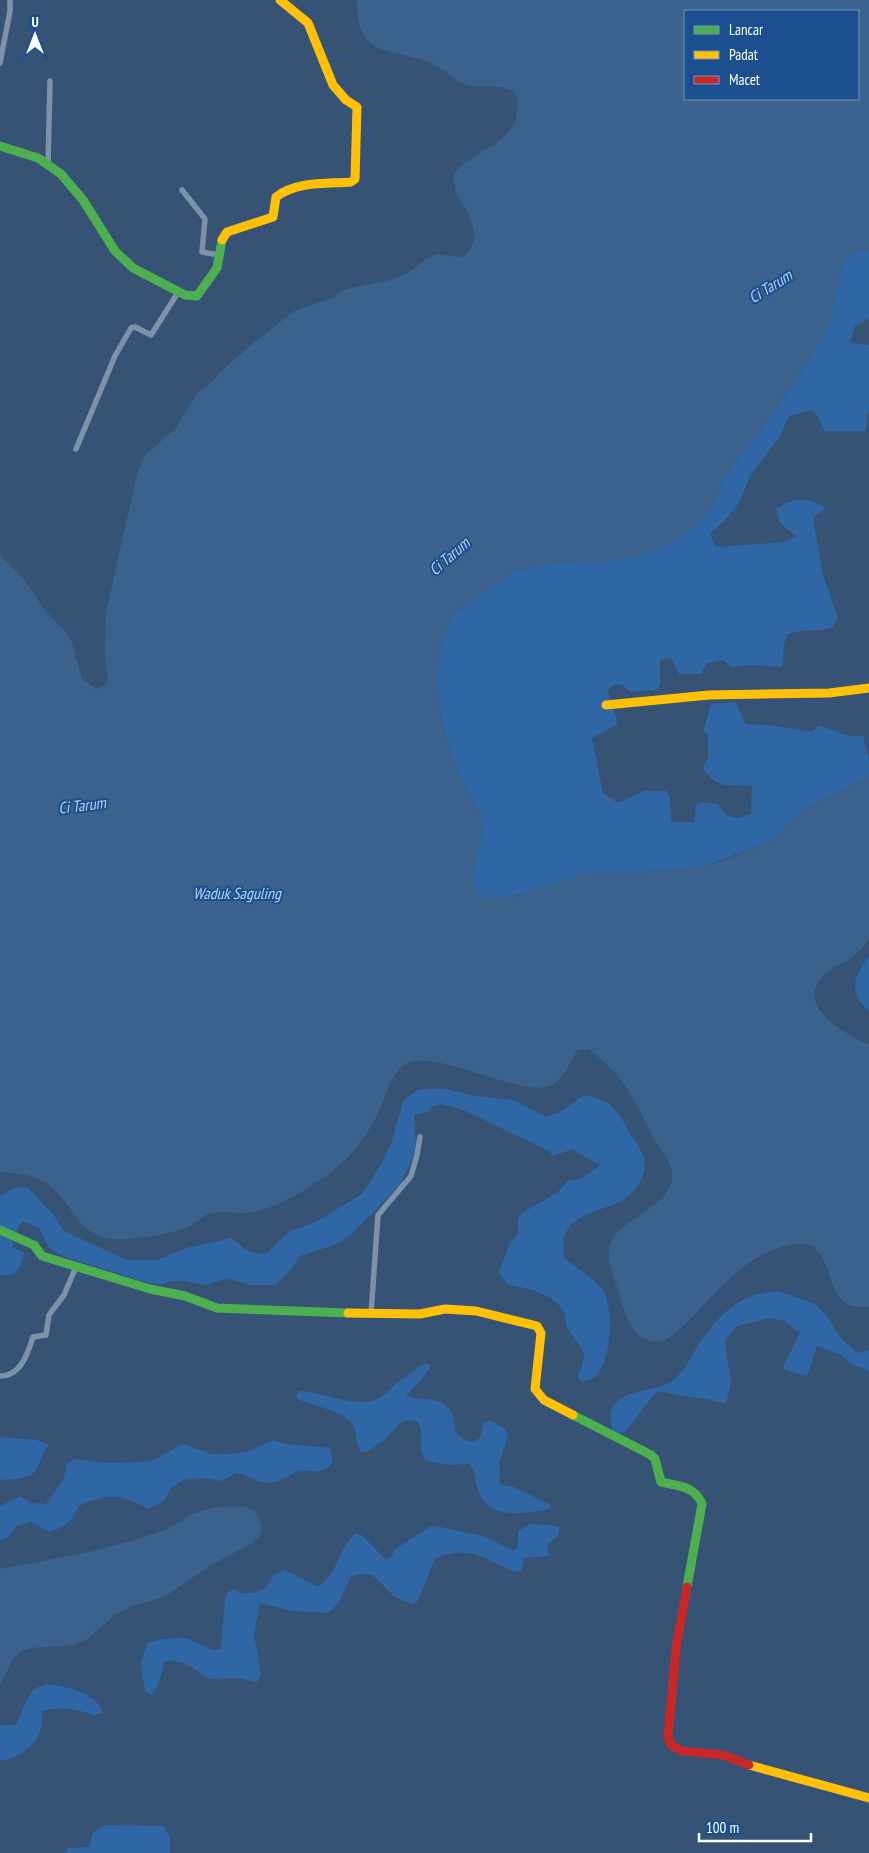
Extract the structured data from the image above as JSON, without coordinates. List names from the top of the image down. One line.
{"water":["Ci Tarum","Waduk Saguling"],"legend":["Lancar","Padat","Macet"],"scale_bar":"100 m","north":"top"}
